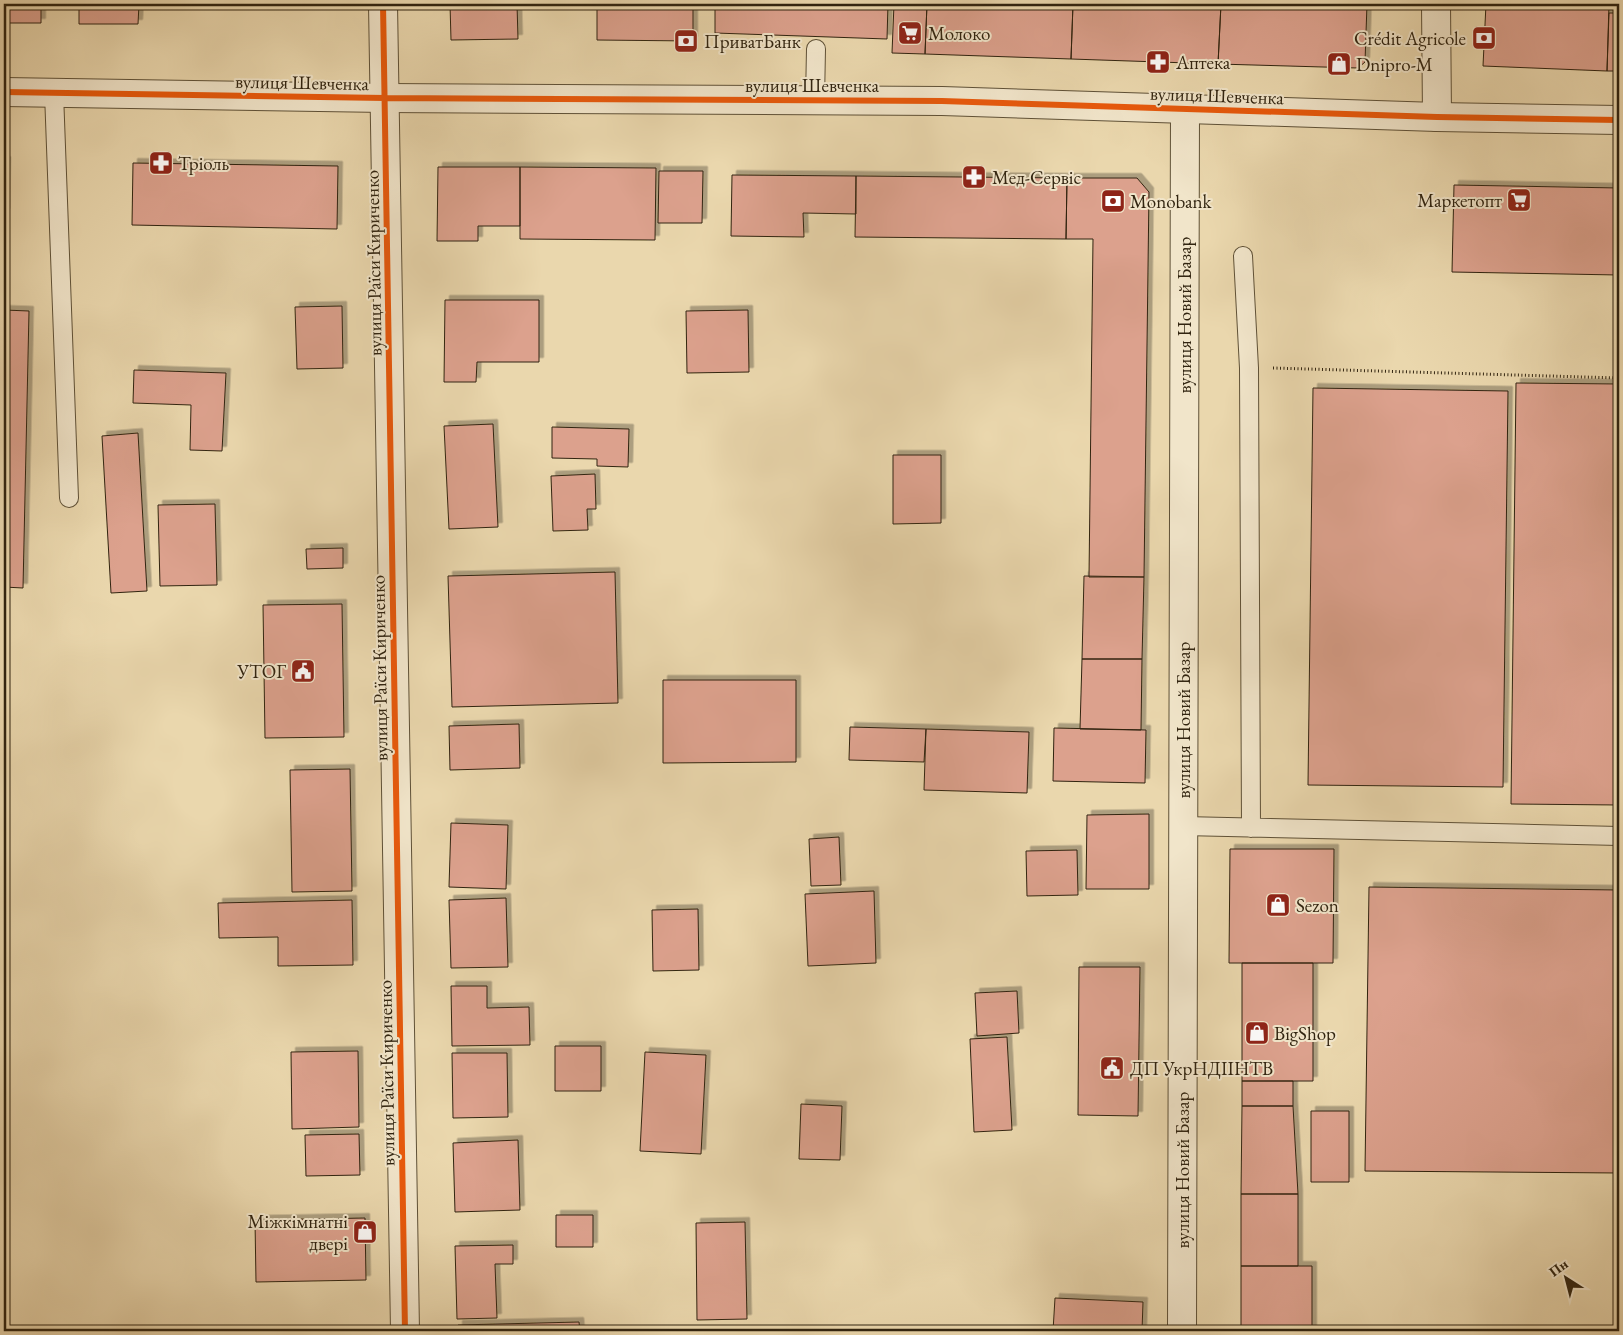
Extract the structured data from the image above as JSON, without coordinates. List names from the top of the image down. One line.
{"streets":{"street":["вулиця Шевченка","вулиця Раїси Кириченко","вулиця Новий Базар"]},"crossings":[["вулиця Шевченка","вулиця Раїси Кириченко"],["вулиця Шевченка","вулиця Новий Базар"]],"places":{"supermarket":["Молоко","Маркетопт"],"bank":["Crédit Agricole","ПриватБанк","Monobank"],"pharmacy":["Аптека","Тріоль","Мед-Сервіс"],"shop":["Dnipro-M","Sezon","BigShop","Міжкімнатні двері"],"public building":["УТОГ","ДП УкрНДІІНТВ"]},"north":"top left"}
